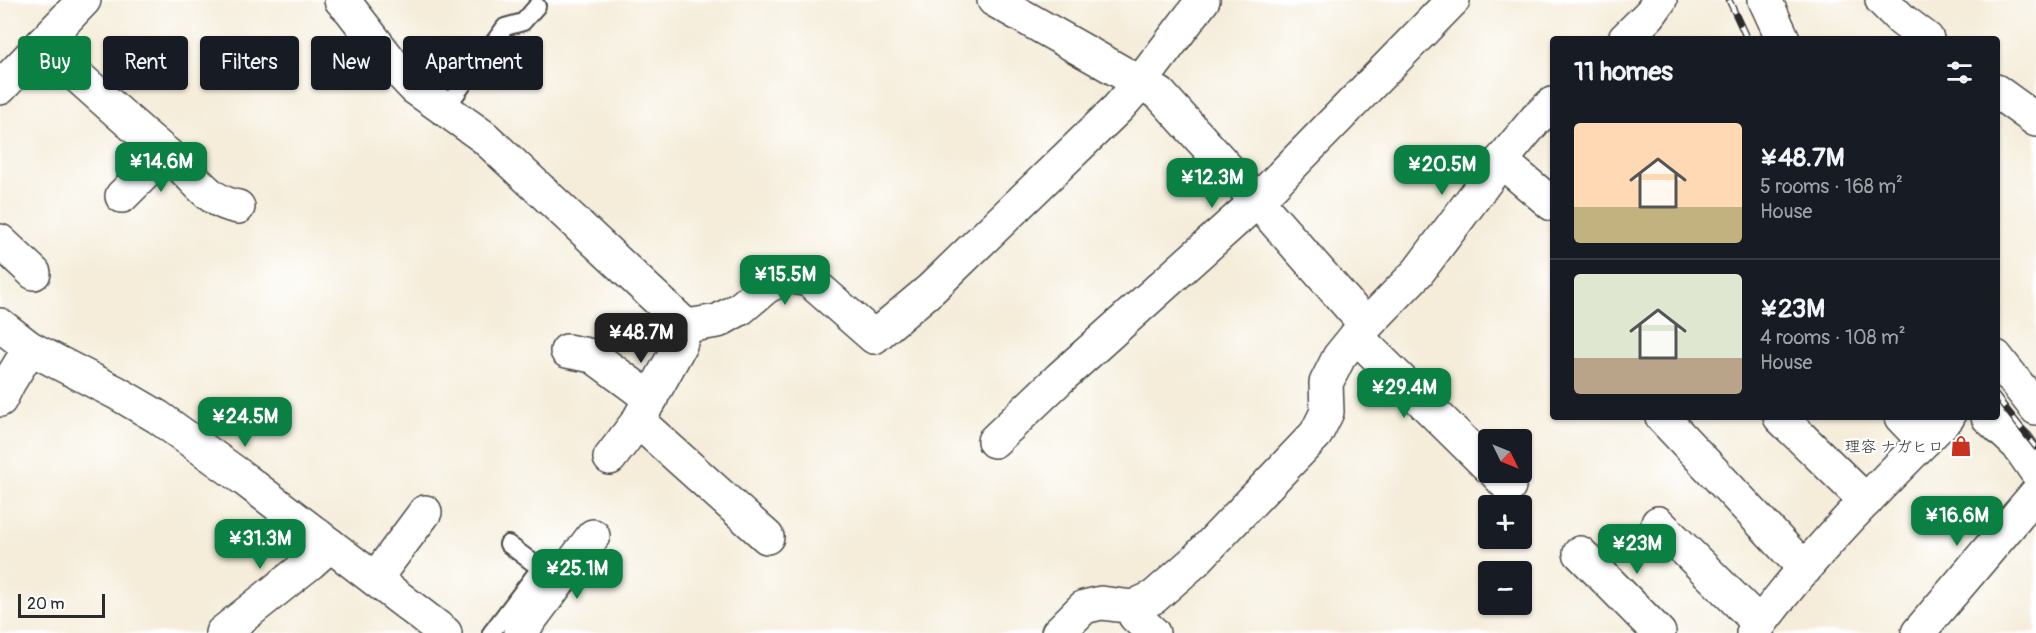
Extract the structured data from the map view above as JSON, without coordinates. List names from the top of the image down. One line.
{"places":{"shop":["理容 ナガヒロ"]},"scale_bar":"20 m","north":"bottom right","page":{"chip":["Buy","Rent","Filters","New","Apartment"],"heading":"11 homes","list":[{"name":"¥48.7M","note":"5 rooms · 168 m² · House"},{"name":"¥23M","note":"4 rooms · 108 m² · House"}],"price":["¥14.6M","¥20.5M","¥12.3M","¥15.5M","¥48.7M","¥29.4M","¥24.5M","¥16.6M","¥31.3M","¥23M","¥25.1M"],"map_buttons":["+","−"],"scale":"20 m"}}
